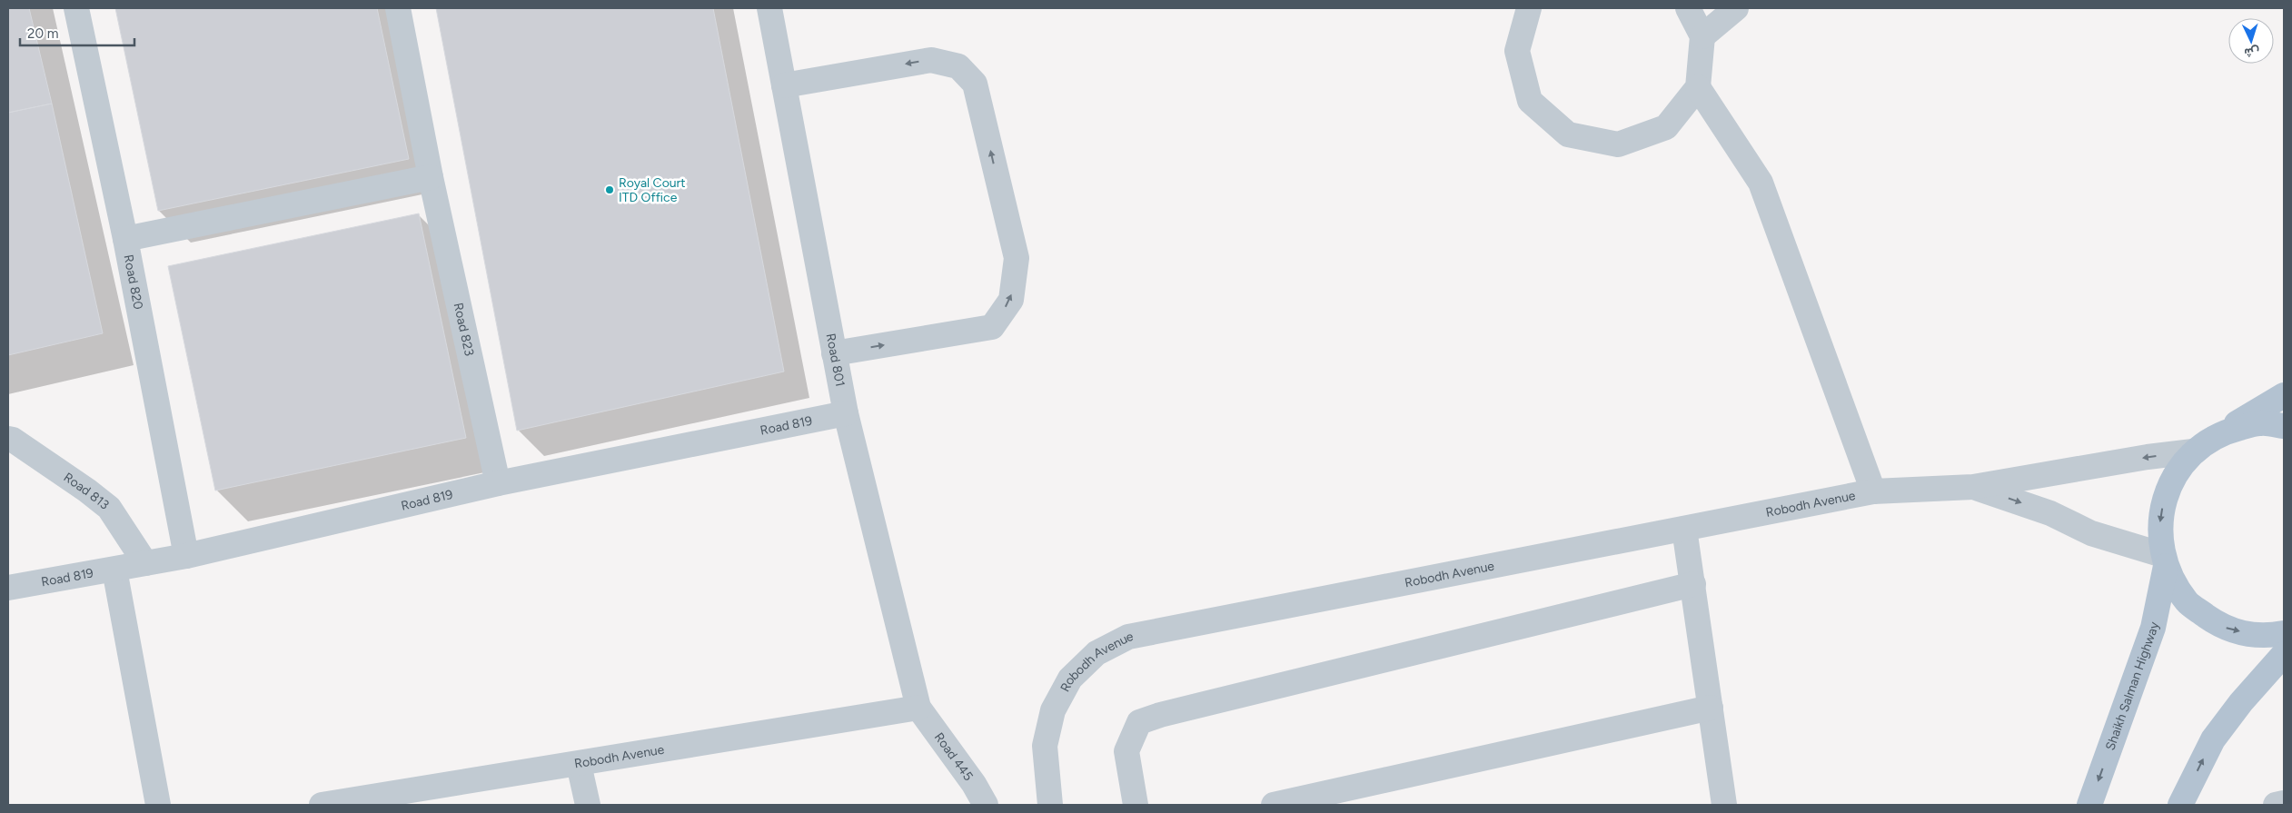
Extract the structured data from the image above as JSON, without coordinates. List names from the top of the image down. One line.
{"streets":{"main road":["Shaikh Salman Highway"],"street":["Road 820","Road 823","Road 801","Road 819","Road 813","Robodh Avenue","Road 445"]},"crossings":[["Road 820","Road 819"],["Road 823","Road 819"],["Road 801","Road 819"],["Road 801","Robodh Avenue"],["Road 801","Road 445"],["Road 819","Road 813"],["Robodh Avenue","Shaikh Salman Highway"],["Robodh Avenue","Road 445"]],"places":["Royal Court ITD Office"],"scale_bar":"20 m","north":"bottom"}
